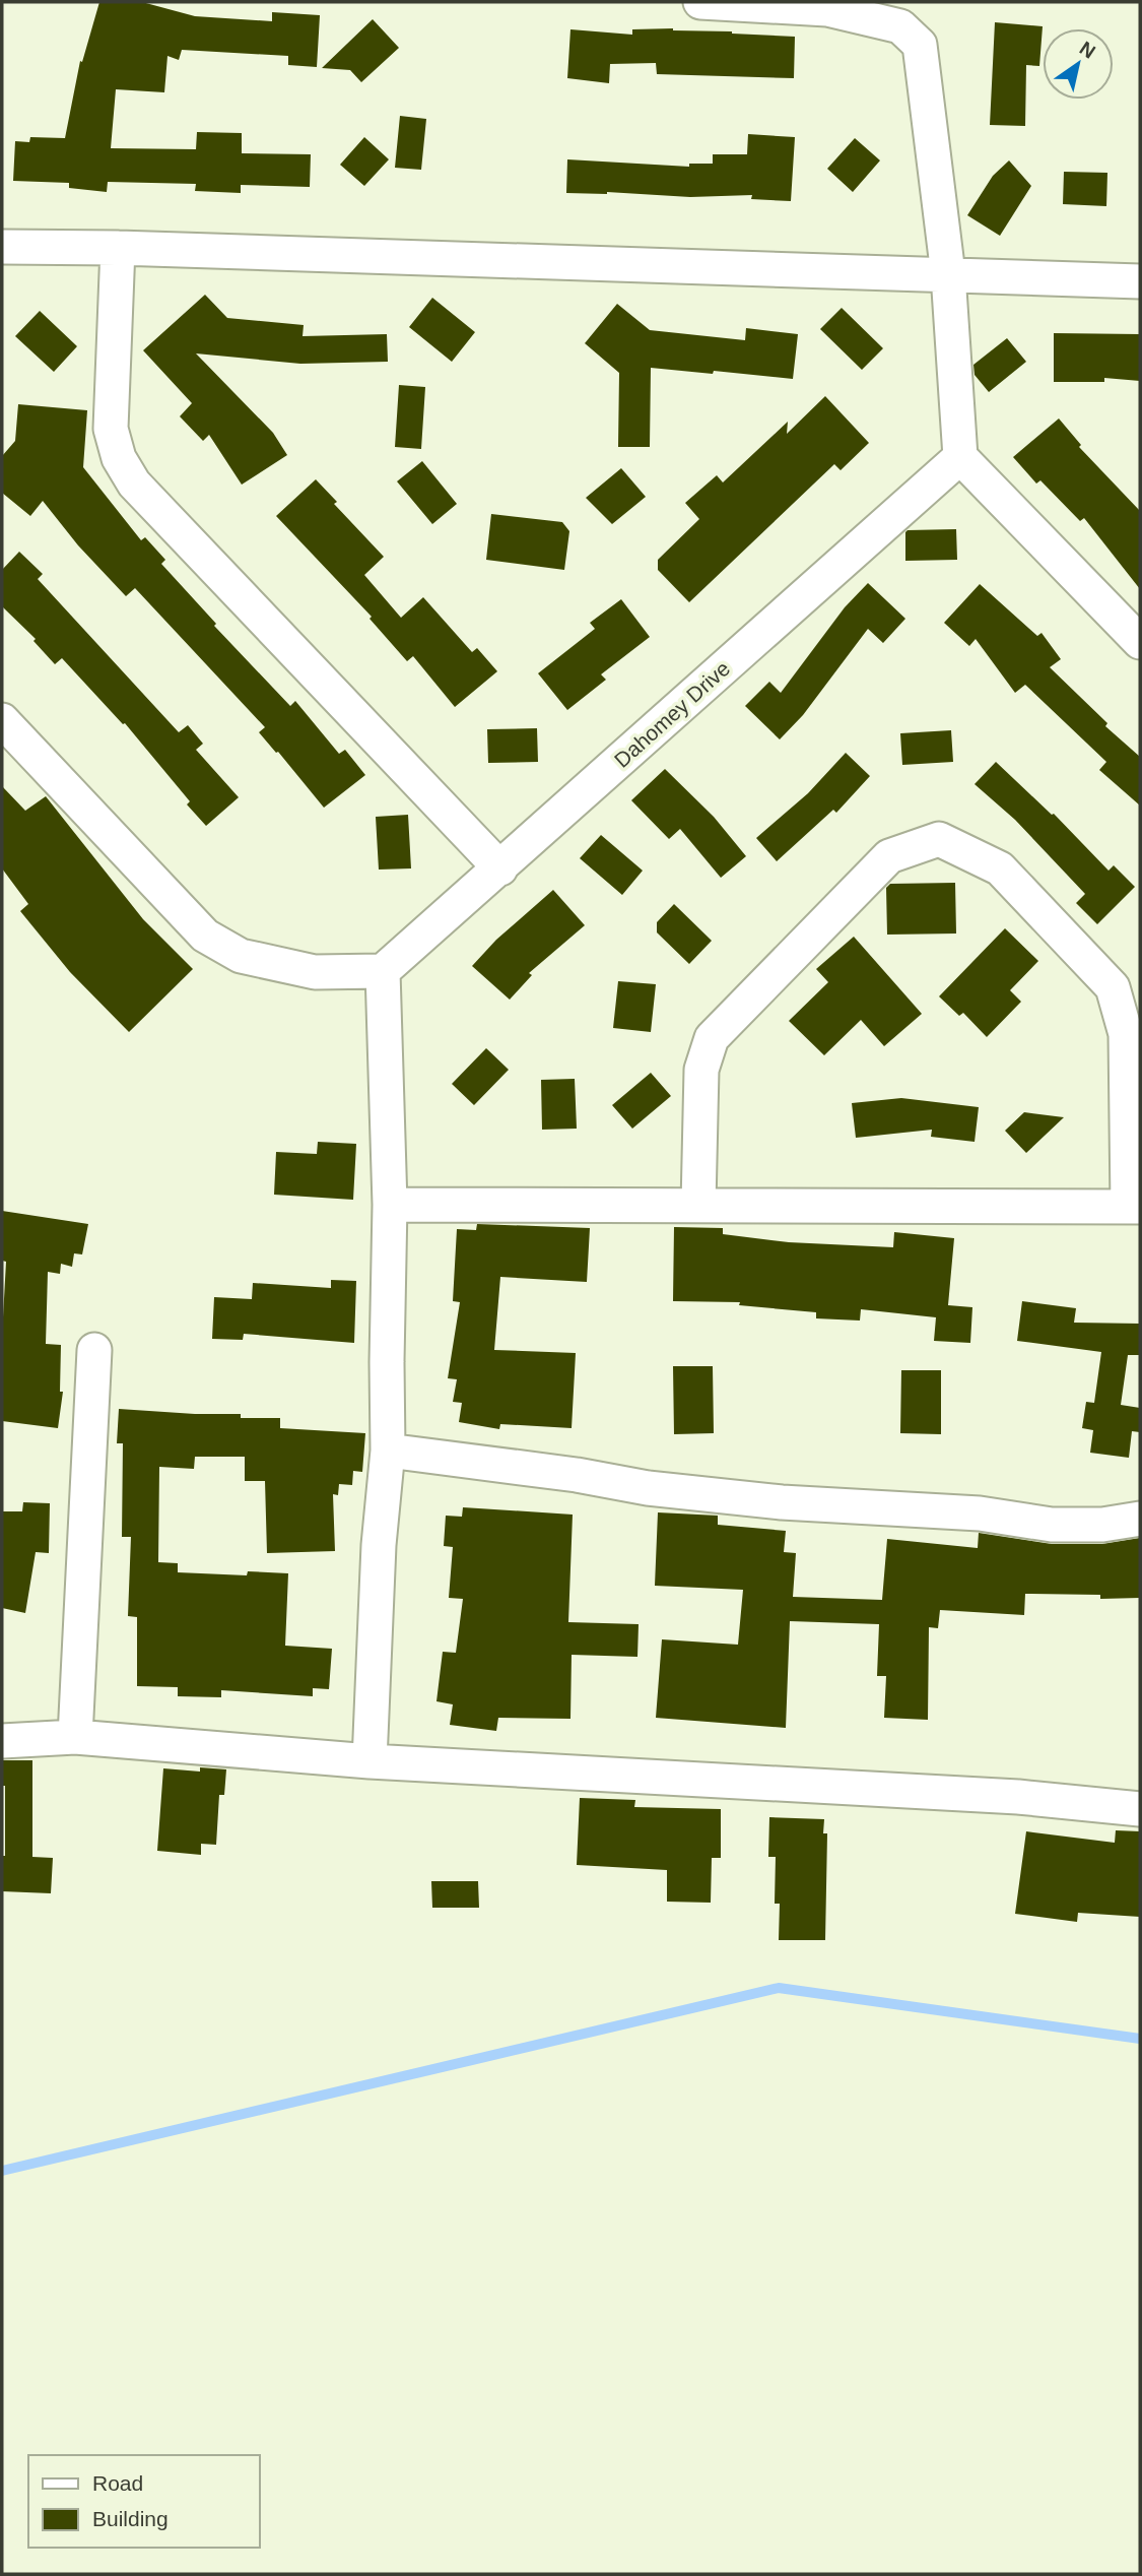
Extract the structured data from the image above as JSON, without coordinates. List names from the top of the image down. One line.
{"streets":{"street":["Dahomey Drive"]},"legend":["Road","Building"],"north":"top right"}
